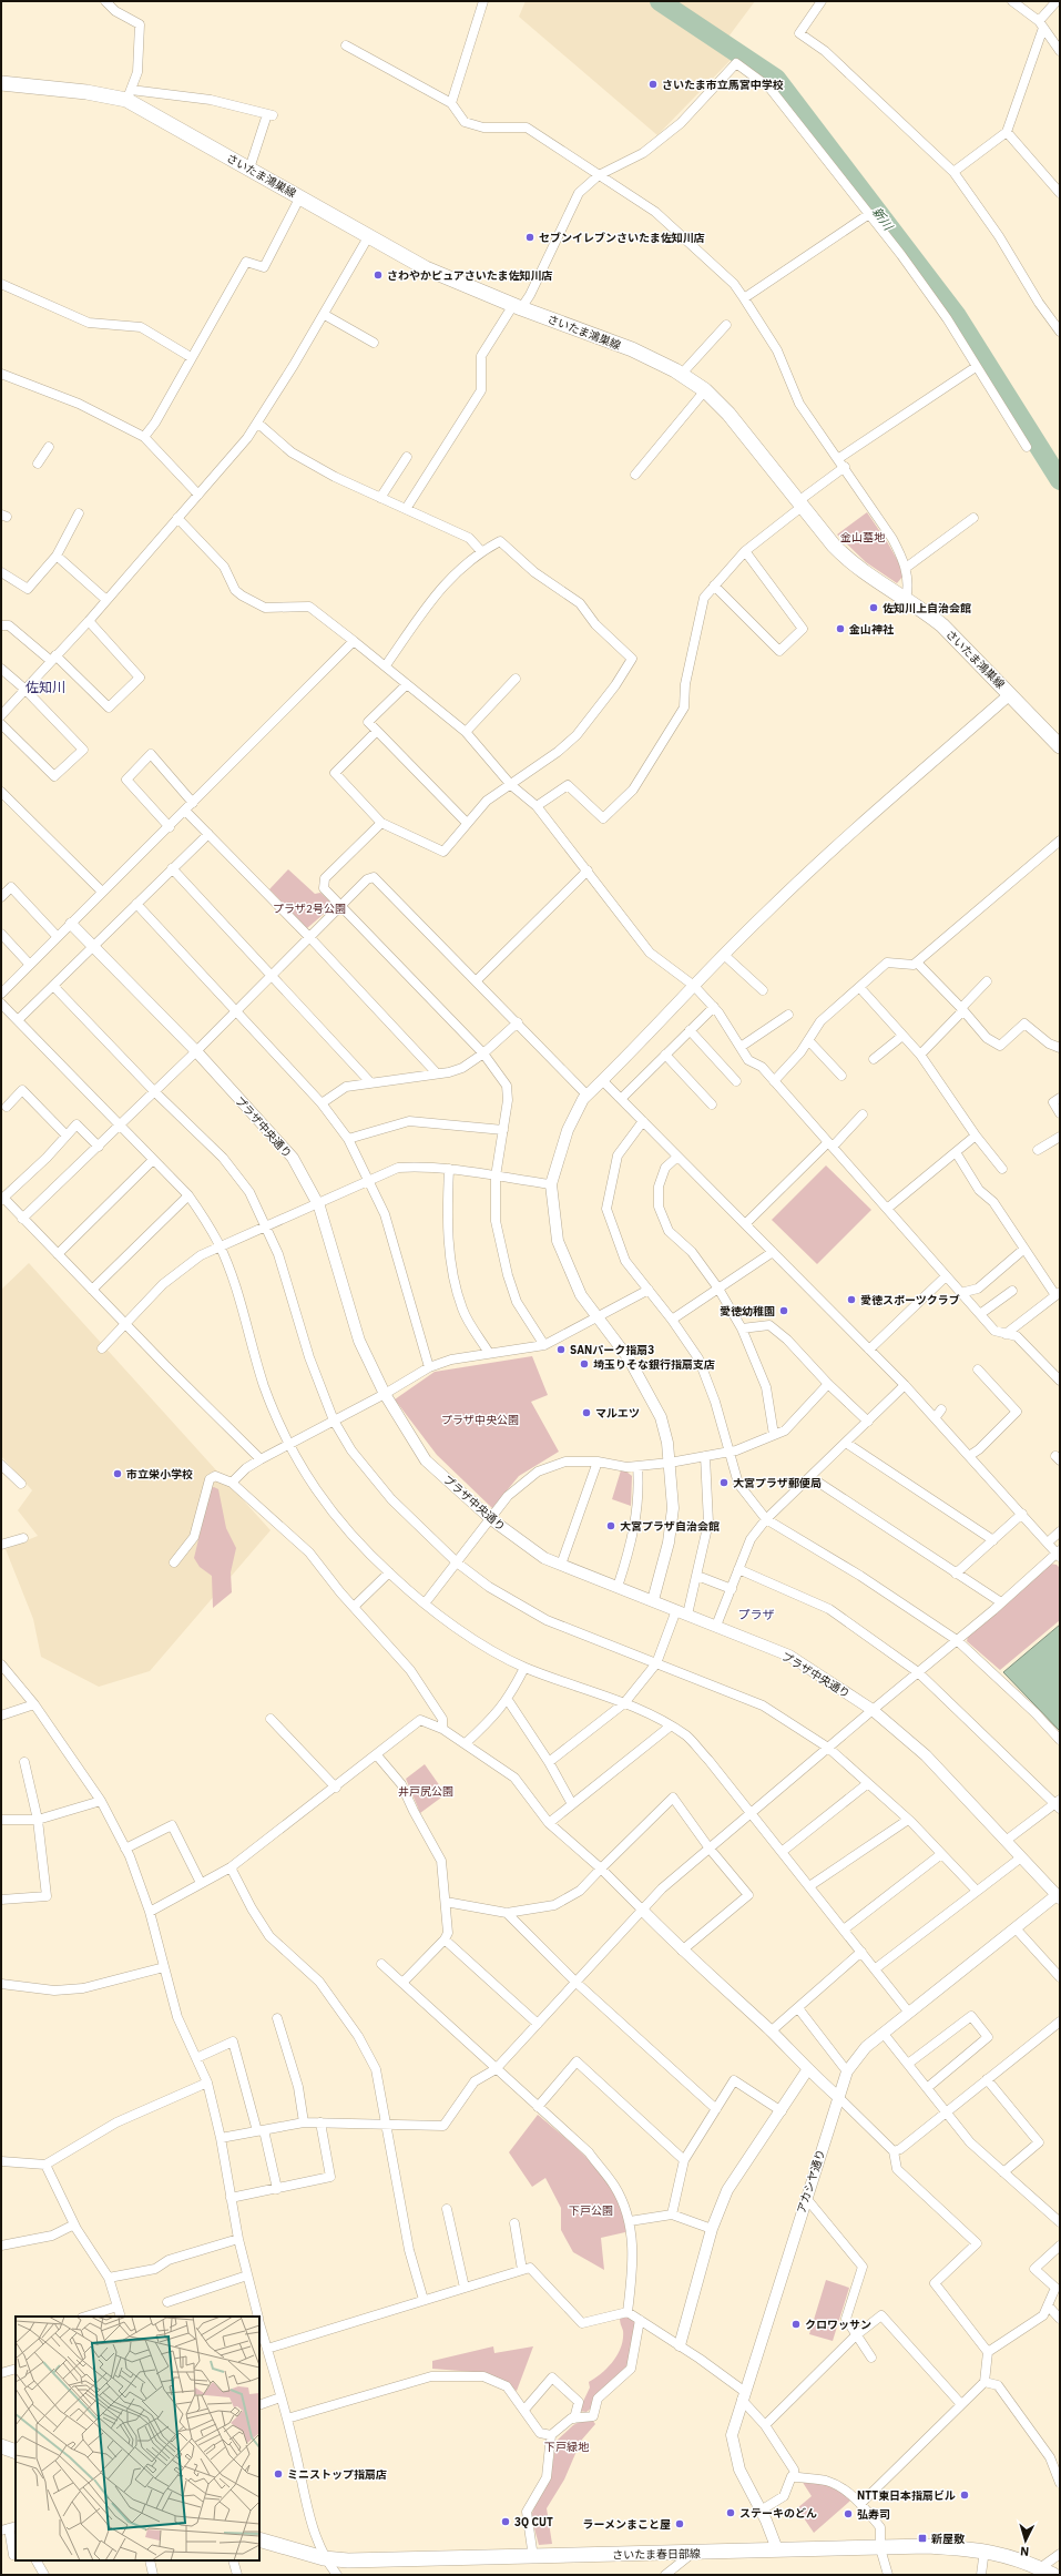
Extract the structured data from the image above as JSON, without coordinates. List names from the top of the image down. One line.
{"streets":{"main road":["さいたま鴻巣線","さいたま春日部線"],"street":["プラザ中央通り","アカシヤ通り"]},"crossings":[["プラザ中央通り","アカシヤ通り"],["アカシヤ通り","さいたま春日部線"]],"districts":["佐知川","プラザ"],"water":["新川"],"parks":["金山墓地","プラザ2号公園","プラザ中央公園","井戸尻公園","下戸公園","下戸緑地"],"places":{"other":["さいたま市立馬宮中学校","セブンイレブンさいたま佐知川店","さわやかピュアさいたま佐知川店","佐知川上自治会館","金山神社","愛徳スポーツクラブ","愛徳幼稚園","SANパーク指扇3","埼玉りそな銀行指扇支店","マルエツ","市立栄小学校","大宮プラザ郵便局","大宮プラザ自治会館","クロワッサン","ミニストップ指扇店","NTT東日本指扇ビル","ステーキのどん","弘寿司","3Q CUT","ラーメンまこと屋"],"transit":["新屋敷"]},"north":"bottom"}
